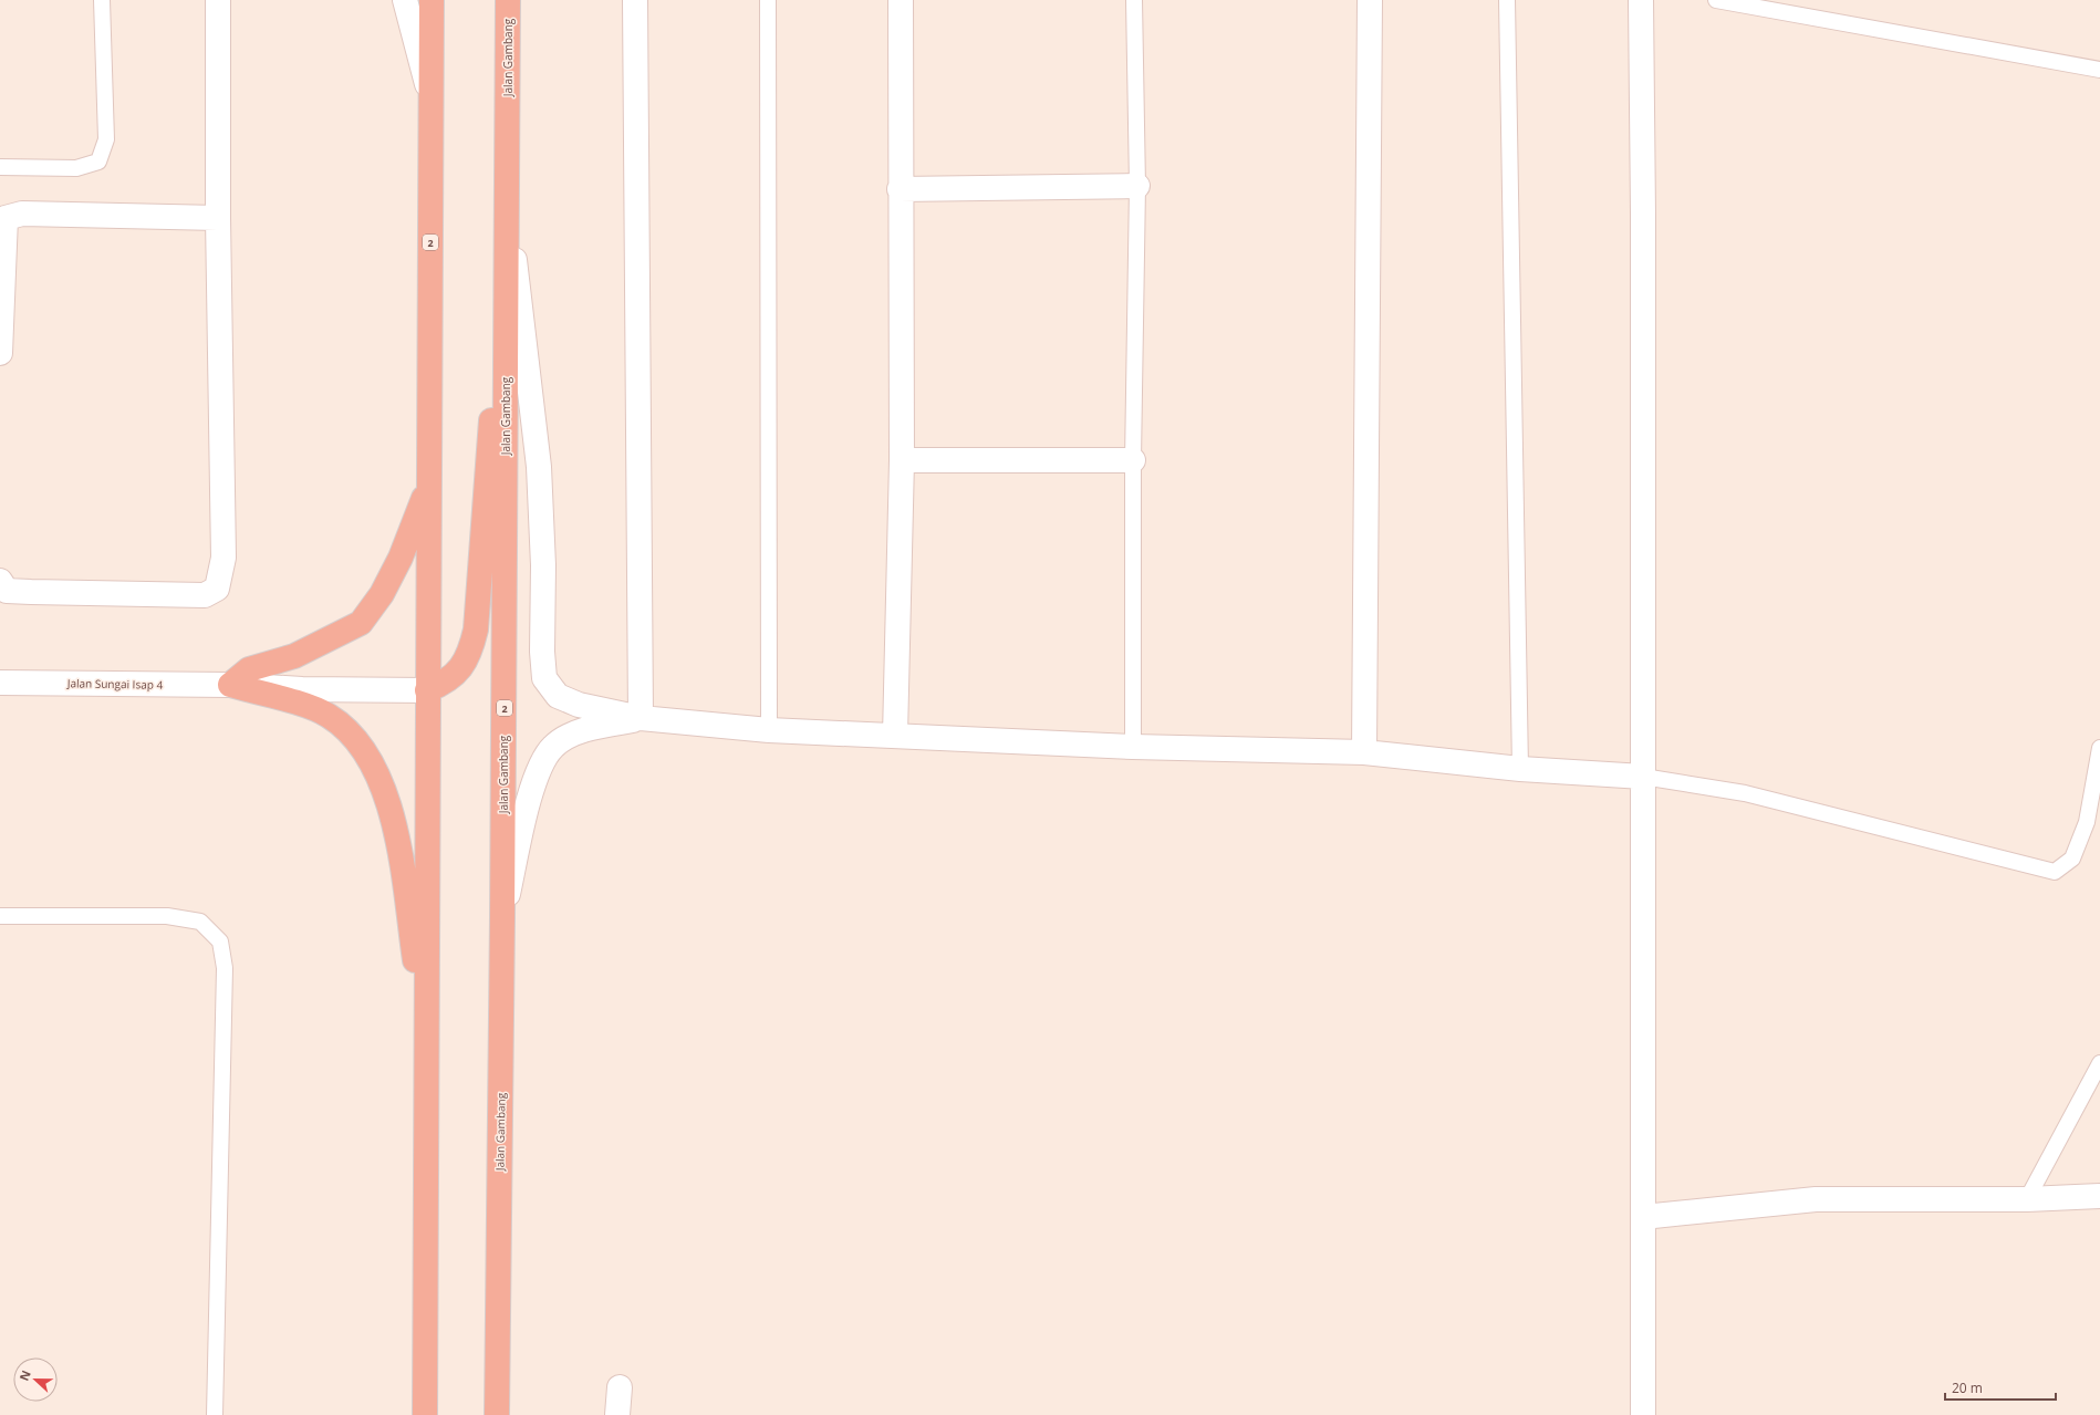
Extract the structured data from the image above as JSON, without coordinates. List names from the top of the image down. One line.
{"streets":{"highway":["Jalan Gambang","2"],"street":["Jalan Sungai Isap 4"]},"crossings":[["2","Jalan Sungai Isap 4"]],"scale_bar":"20 m","north":"left"}
